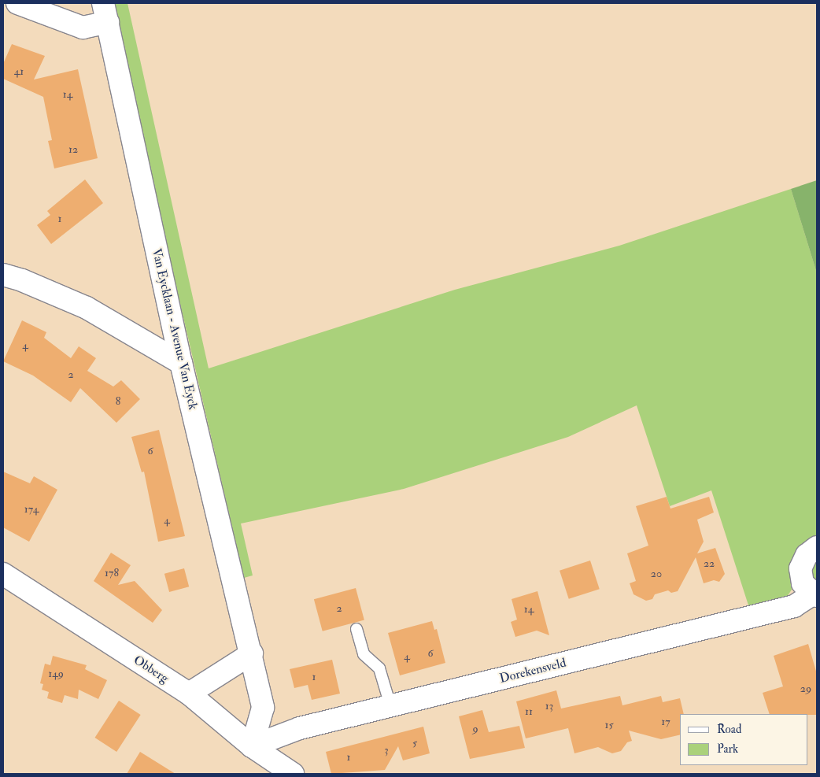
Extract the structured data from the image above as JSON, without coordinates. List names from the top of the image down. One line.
{"streets":{"street":["Van Eycklaan - Avenue Van Eyck","Obberg","Dorekensveld"]},"crossings":[["Van Eycklaan - Avenue Van Eyck","Obberg"],["Van Eycklaan - Avenue Van Eyck","Dorekensveld"],["Obberg","Dorekensveld"]],"house_numbers":["41","14","12","1","4","2","8","6","174","4","22","178","20","2","14","6","4","149","1","29","13","11","17","15","9","5","3","1"],"legend":["Road","Park"]}
